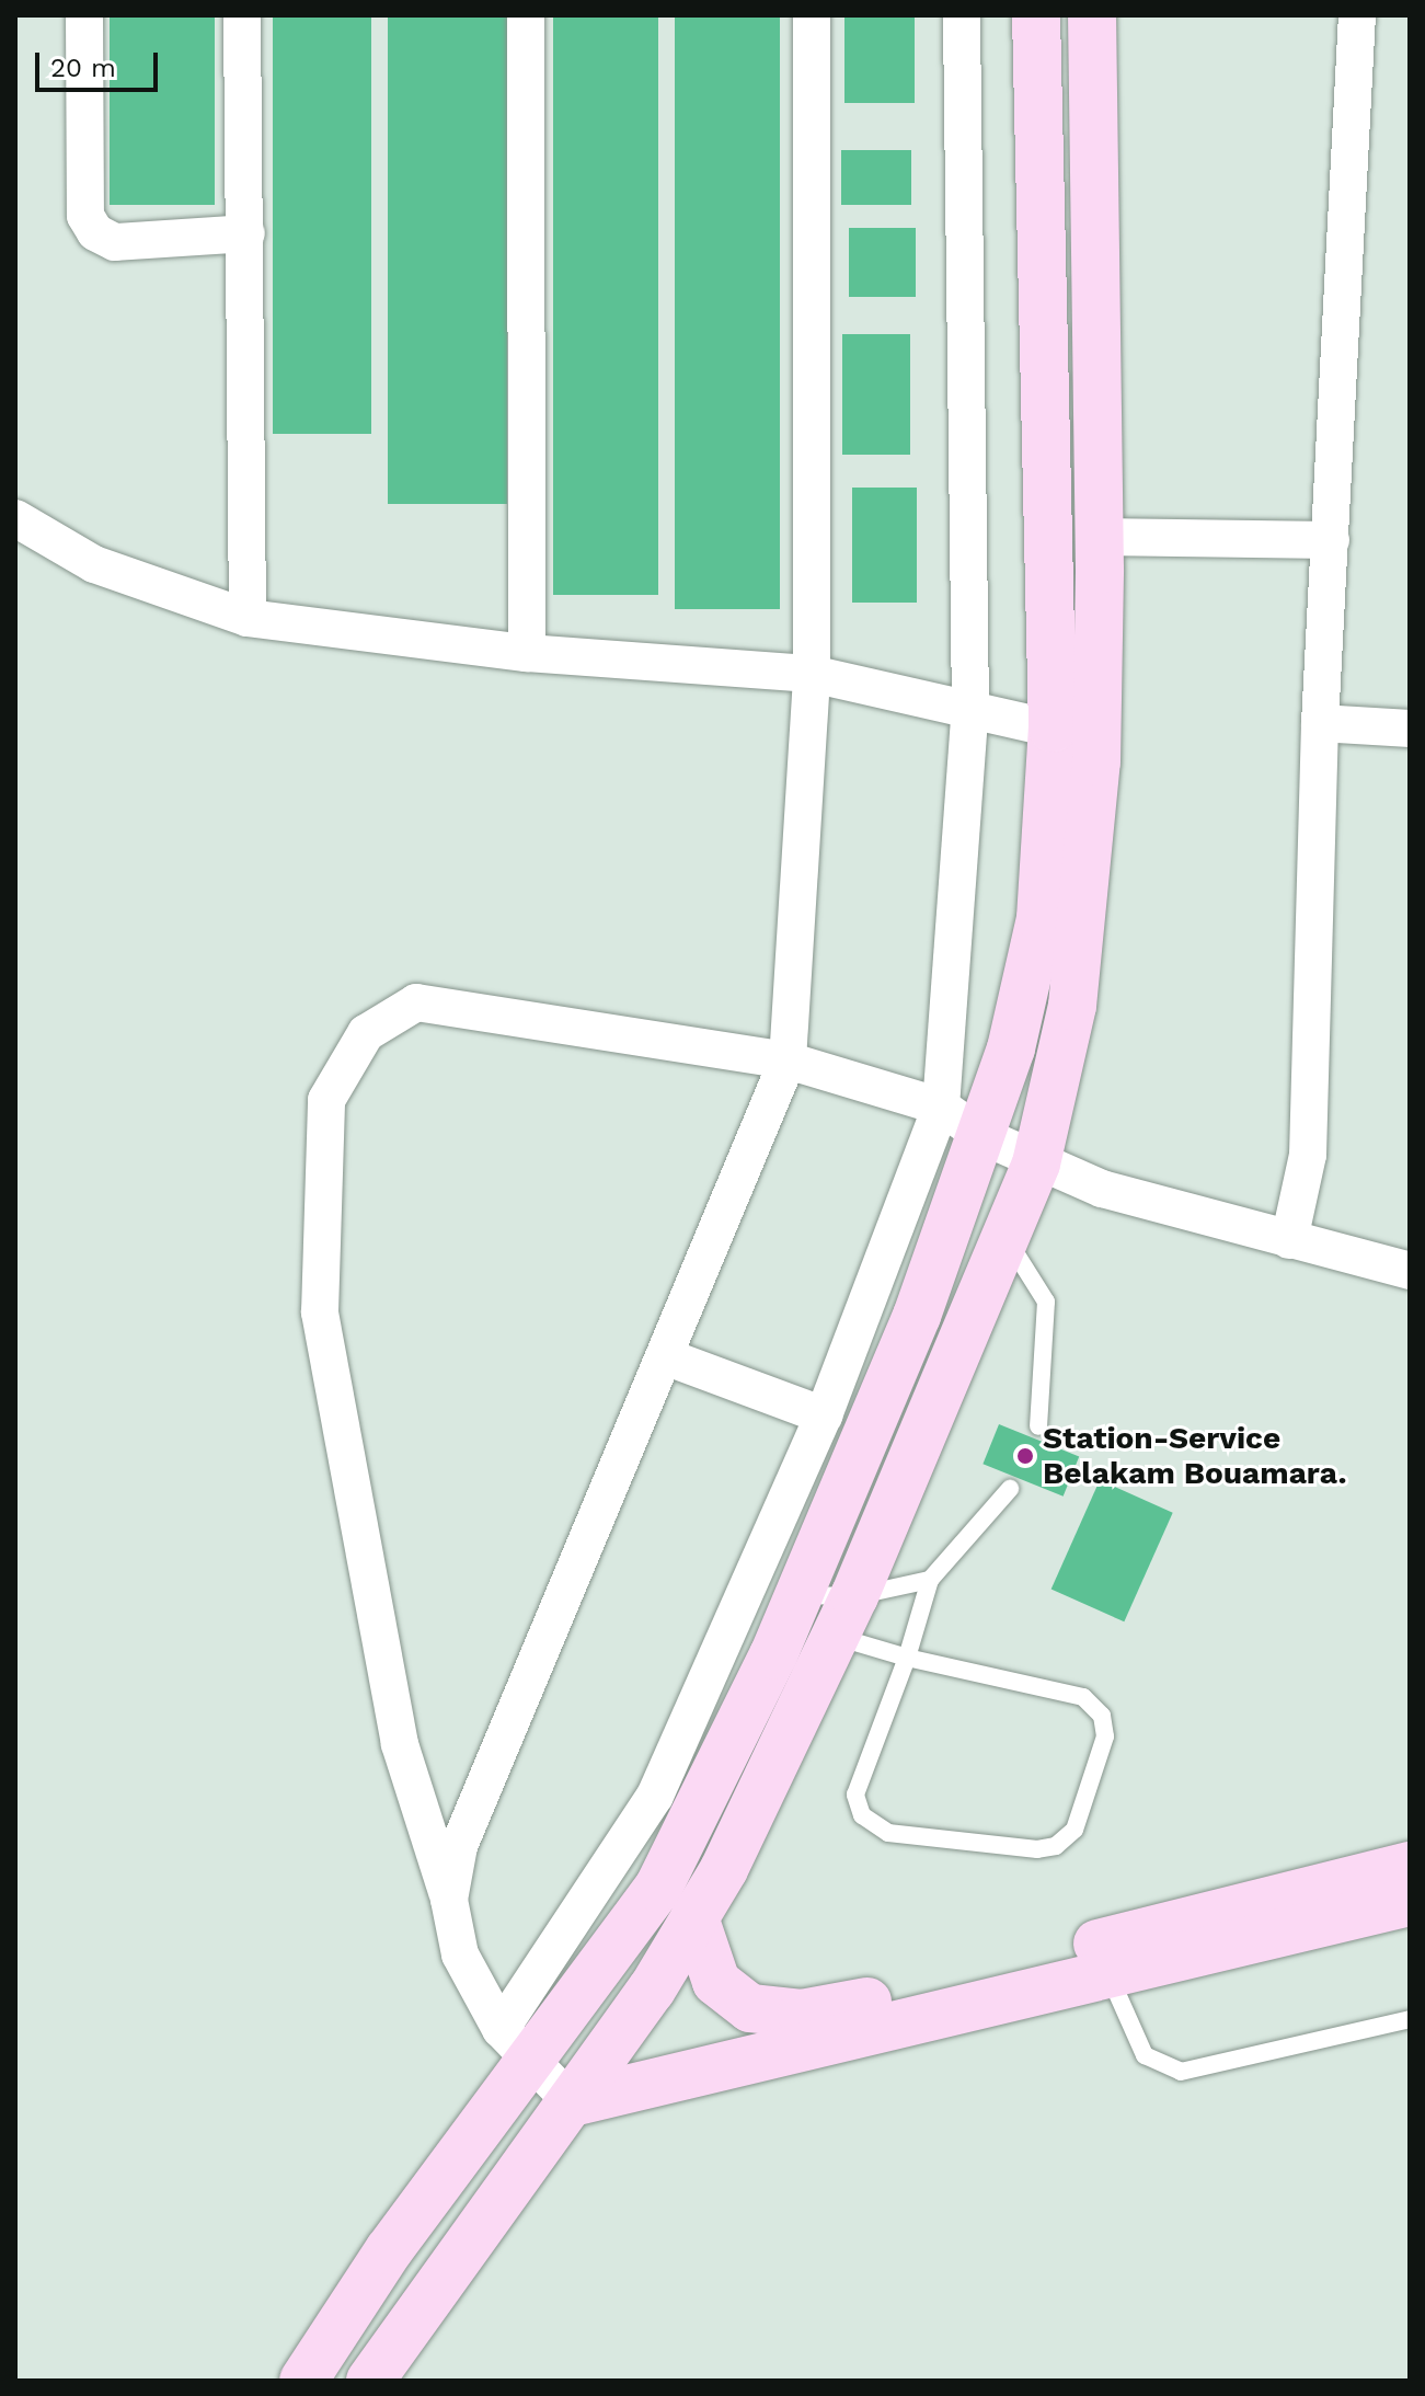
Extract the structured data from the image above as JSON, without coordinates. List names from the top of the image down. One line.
{"places":["Station-Service Belakam Bouamara."],"scale_bar":"20 m"}
